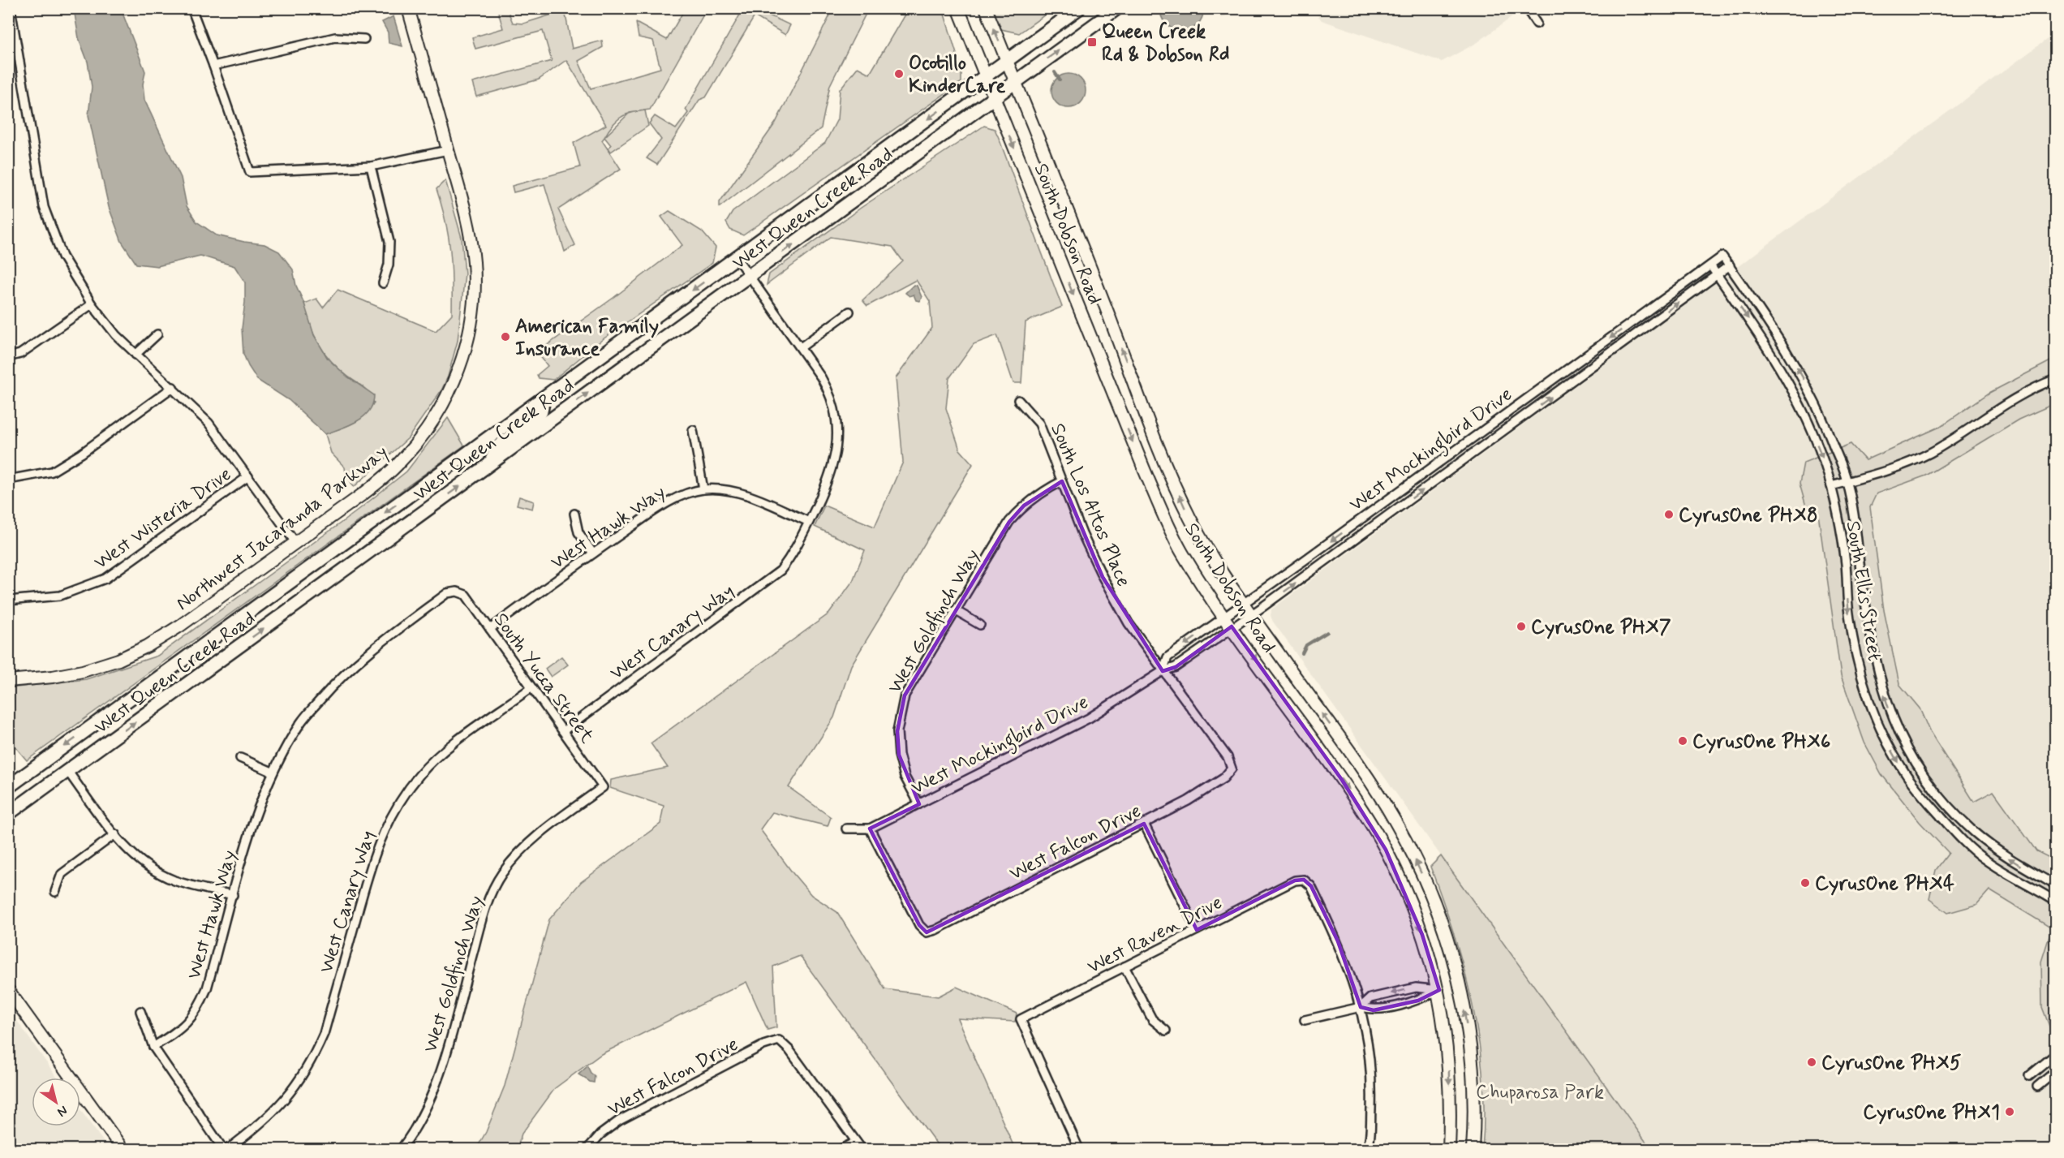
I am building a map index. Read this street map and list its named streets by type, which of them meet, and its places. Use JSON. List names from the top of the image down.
{
  "streets": {
    "main road": ["West Queen Creek Road", "South Dobson Road", "Northwest Jacaranda Parkway"],
    "street": [
      "West Mockingbird Drive",
      "South Los Altos Place",
      "West Wisteria Drive",
      "West Hawk Way",
      "South Ellis Street",
      "West Goldfinch Way",
      "West Canary Way",
      "South Yucca Street",
      "West Falcon Drive",
      "West Raven Drive"
    ]
  },
  "crossings": [
    ["West Queen Creek Road", "South Dobson Road"],
    ["West Queen Creek Road", "West Canary Way"],
    ["South Dobson Road", "West Mockingbird Drive"],
    ["West Mockingbird Drive", "South Los Altos Place"],
    ["West Mockingbird Drive", "South Ellis Street"],
    ["West Mockingbird Drive", "West Goldfinch Way"],
    ["West Mockingbird Drive", "West Falcon Drive"],
    ["South Los Altos Place", "West Goldfinch Way"],
    ["South Los Altos Place", "West Falcon Drive"],
    ["West Hawk Way", "West Canary Way"],
    ["West Hawk Way", "South Yucca Street"],
    ["West Goldfinch Way", "South Yucca Street"],
    ["West Canary Way", "South Yucca Street"]
  ],
  "parks": ["Chuparosa Park"],
  "places": {
    "transit": ["Queen Creek Rd & Dobson Rd"],
    "other": [
      "Ocotillo KinderCare",
      "American Family Insurance",
      "CyrusOne PHX8",
      "CyrusOne PHX7",
      "CyrusOne PHX6",
      "CyrusOne PHX4",
      "CyrusOne PHX5",
      "CyrusOne PHX1"
    ]
  },
  "north": "bottom right"
}
